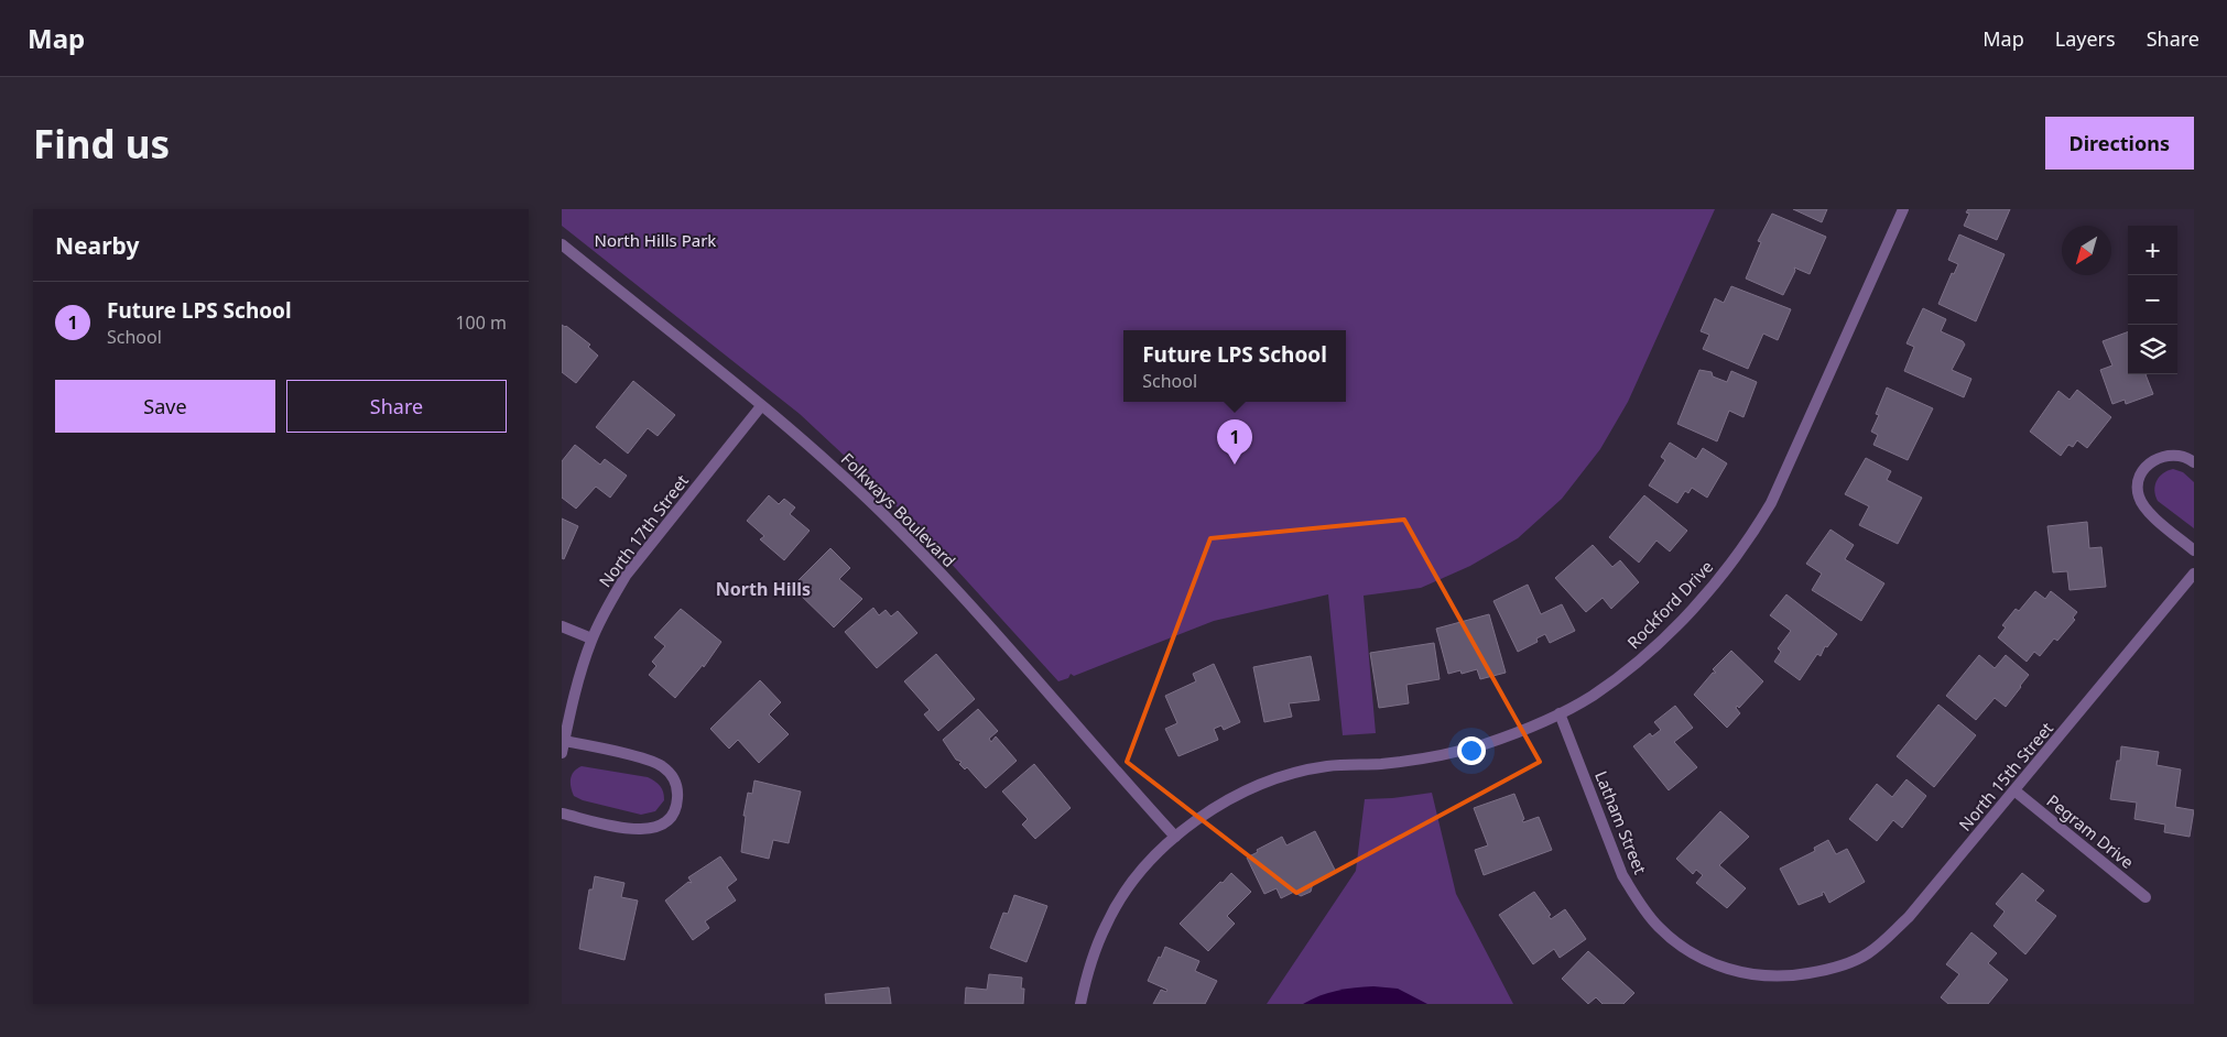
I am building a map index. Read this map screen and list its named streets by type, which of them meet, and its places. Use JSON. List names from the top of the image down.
{
  "streets": {
    "street": [
      "Folkways Boulevard",
      "North 17th Street",
      "Rockford Drive",
      "North 15th Street",
      "Latham Street",
      "Pegram Drive"
    ]
  },
  "crossings": [
    ["Folkways Boulevard", "North 17th Street"],
    ["Folkways Boulevard", "Rockford Drive"],
    ["Rockford Drive", "Latham Street"],
    ["North 15th Street", "Latham Street"],
    ["North 15th Street", "Pegram Drive"]
  ],
  "districts": ["North Hills"],
  "parks": ["North Hills Park"],
  "north": "bottom left",
  "page": {
    "header": "Map",
    "nav": ["Map", "Layers", "Share"],
    "buttons": [
      "Directions",
      ["Save", "Share"]
    ],
    "title": "Find us",
    "heading": "Nearby",
    "map_buttons": ["+", "−"],
    "list": [
      {
        "mark": "1",
        "name": "Future LPS School",
        "note": "School",
        "value": "100 m"
      }
    ],
    "popup": ["Future LPS School", "School"],
    "pins": "1"
  }
}
